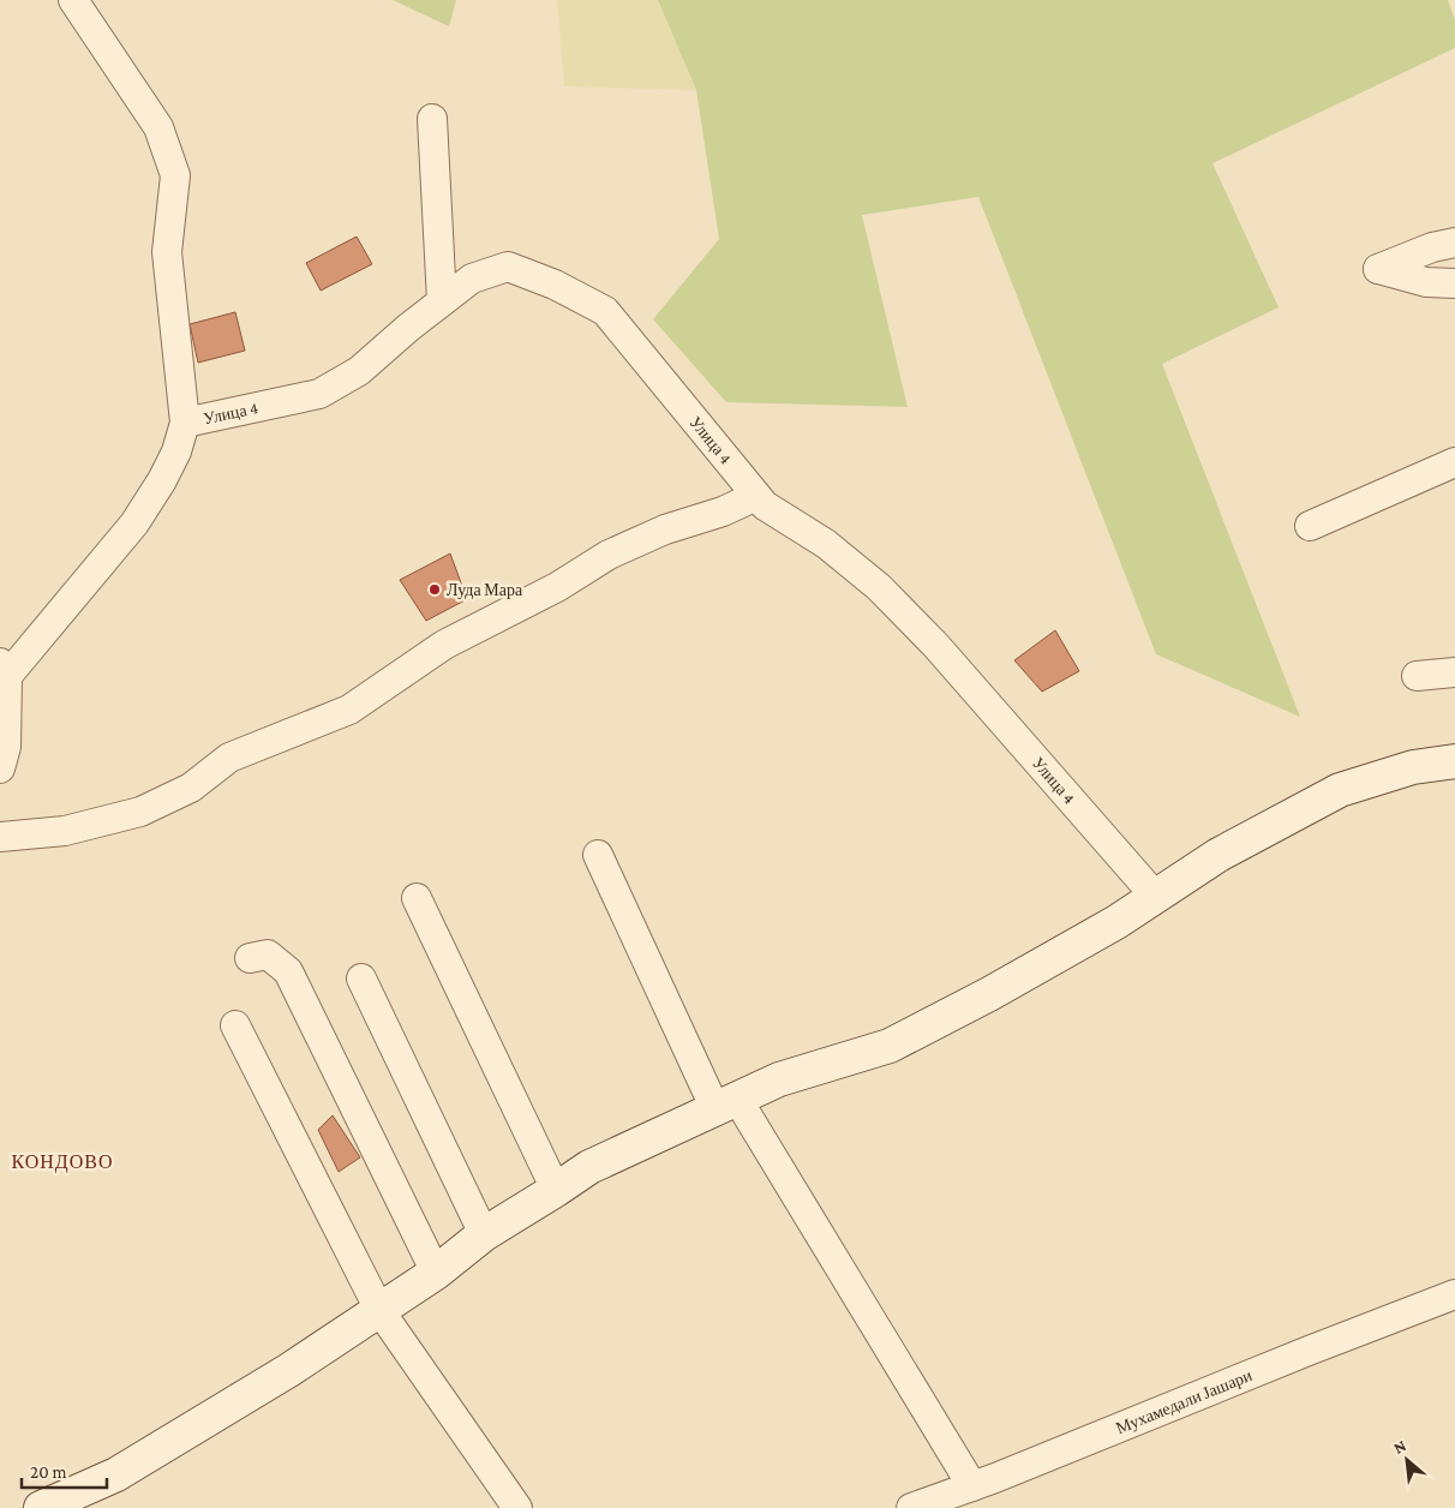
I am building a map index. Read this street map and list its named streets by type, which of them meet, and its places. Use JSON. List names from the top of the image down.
{
  "streets": {
    "street": ["Улица 4", "Мухамедали Јашари"]
  },
  "districts": ["КОНДОВО"],
  "places": ["Луда Мара"],
  "scale_bar": "20 m",
  "north": "top left"
}
